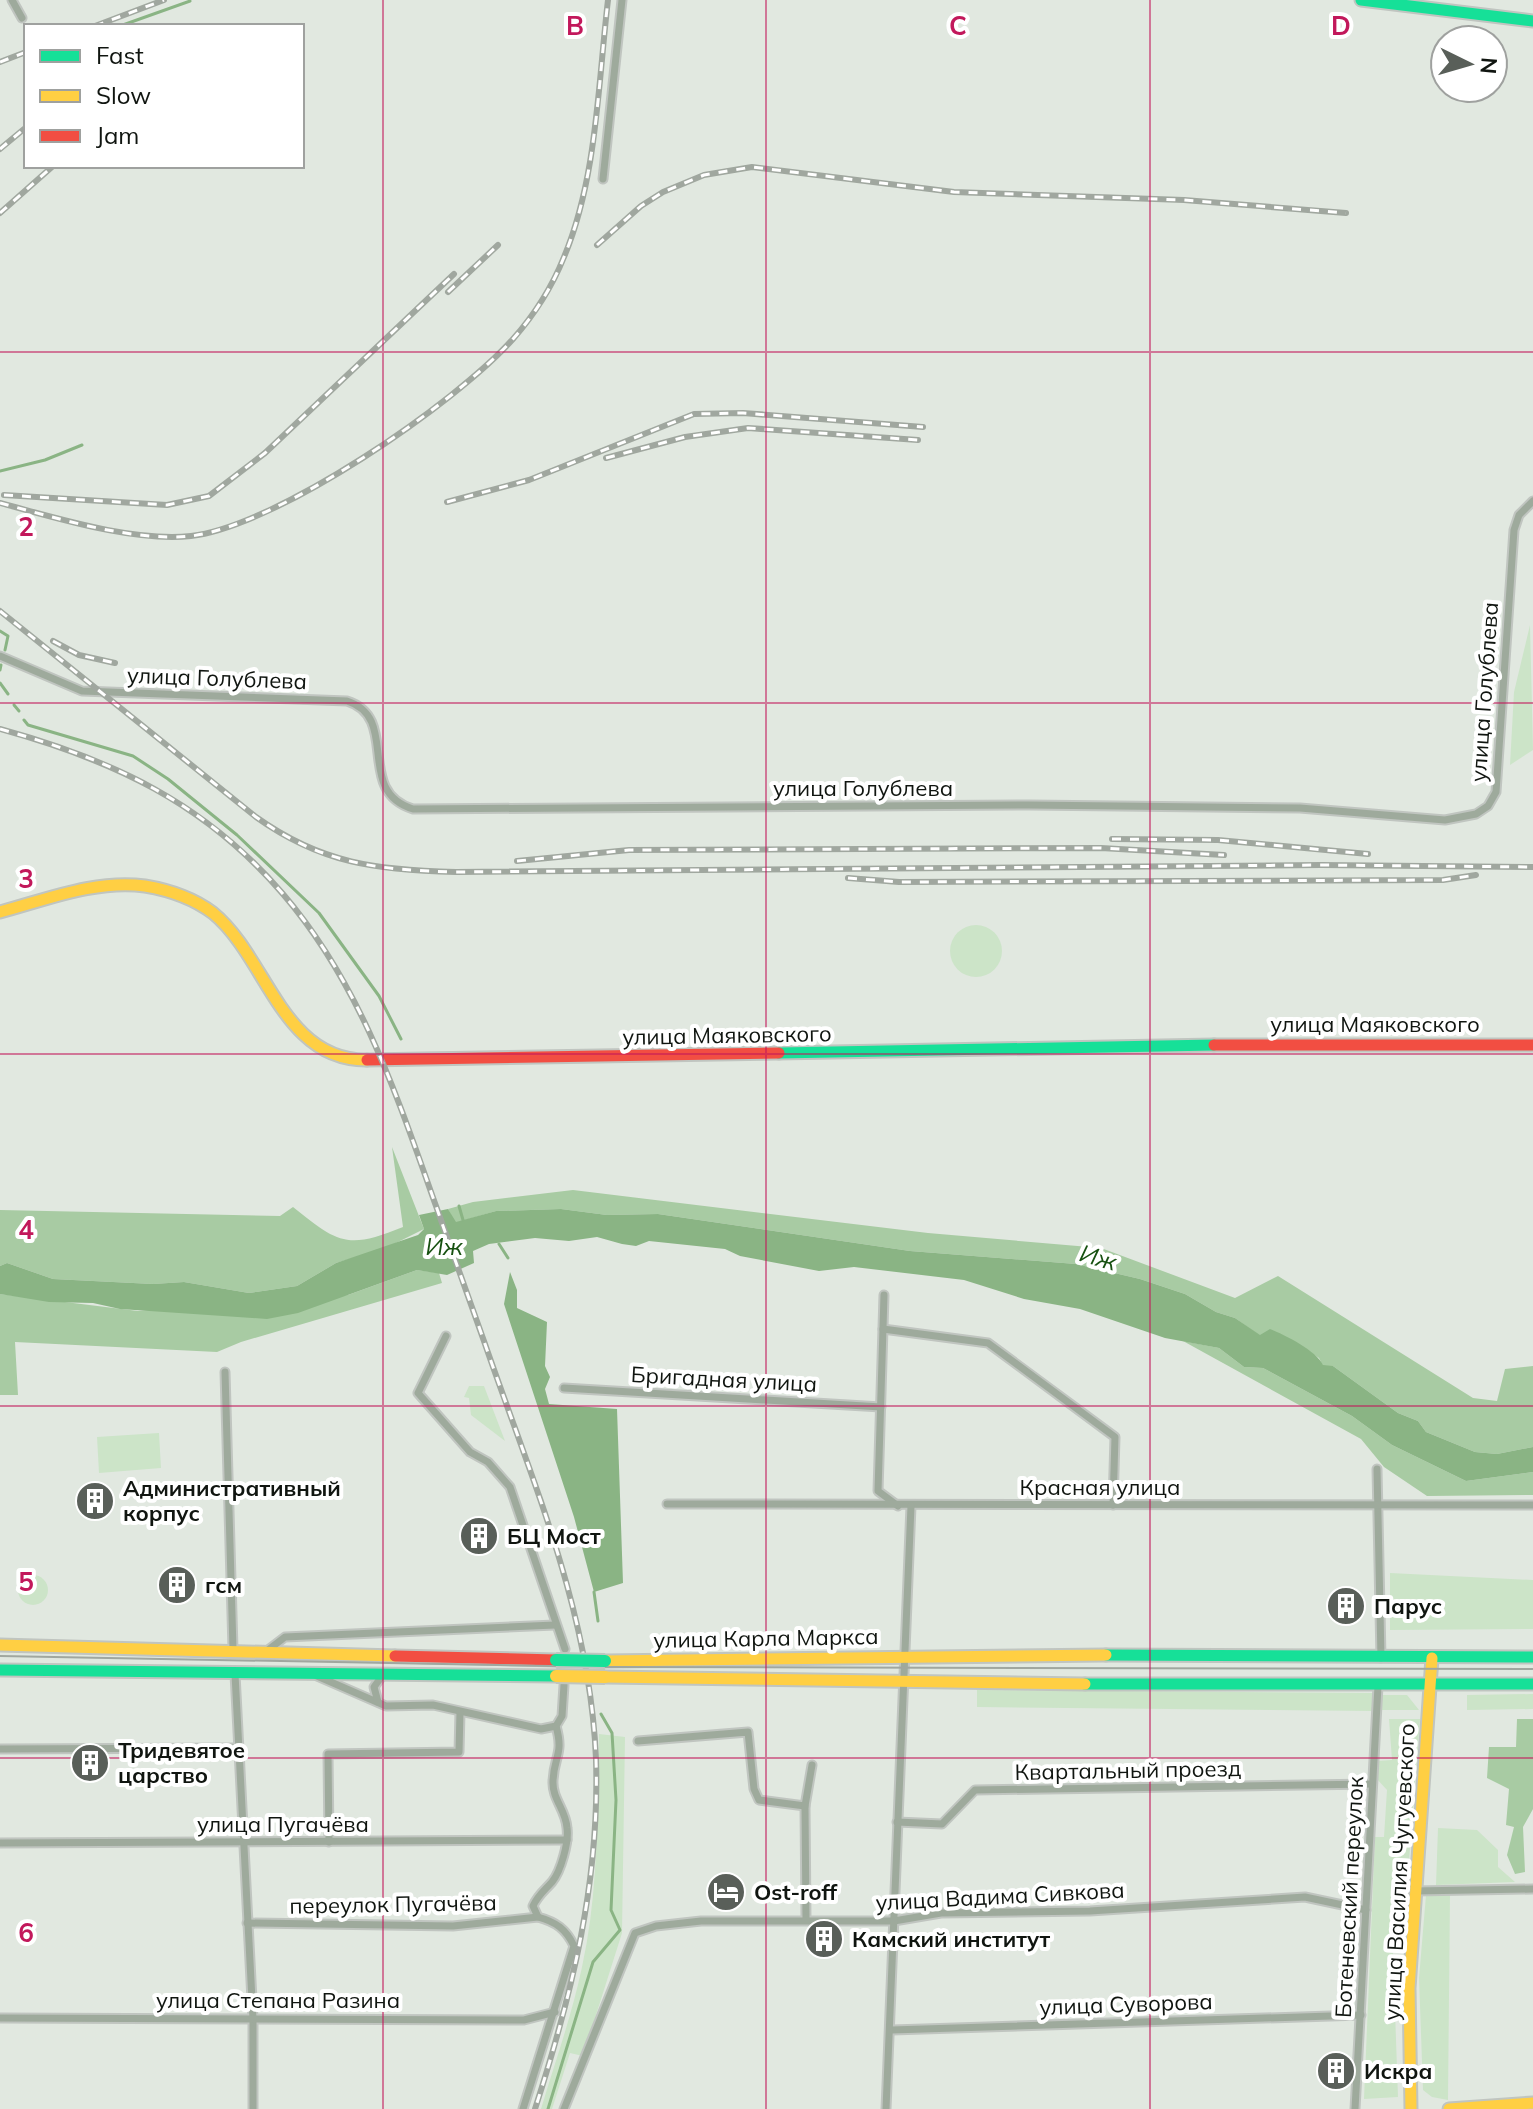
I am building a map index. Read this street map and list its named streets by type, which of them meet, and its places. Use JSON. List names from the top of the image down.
{
  "streets": {
    "main road": ["улица Маяковского", "улица Карла Маркса", "улица Василия Чугуевского"],
    "street": [
      "улица Голублева",
      "Бригадная улица",
      "Красная улица",
      "Квартальный проезд",
      "улица Пугачёва",
      "улица Вадима Сивкова",
      "Ботеневский переулок",
      "переулок Пугачёва",
      "улица Степана Разина",
      "улица Суворова"
    ]
  },
  "crossings": [
    ["улица Карла Маркса", "улица Василия Чугуевского"],
    ["улица Карла Маркса", "Ботеневский переулок"],
    ["Квартальный проезд", "Ботеневский переулок"],
    ["улица Вадима Сивкова", "Ботеневский переулок"],
    ["Ботеневский переулок", "улица Суворова"]
  ],
  "water": ["Иж"],
  "places": {
    "building": [
      "Административный корпус",
      "БЦ Мост",
      "гсм",
      "Парус",
      "Тридевятое царство",
      "Камский институт",
      "Искра"
    ],
    "hotel": ["Ost-roff"]
  },
  "legend": ["Fast", "Slow", "Jam"],
  "north": "right",
  "grid": {
    "columns": ["B", "C", "D"],
    "rows": [
      "2",
      "3",
      "4",
      "5",
      "6"
    ]
  }
}
